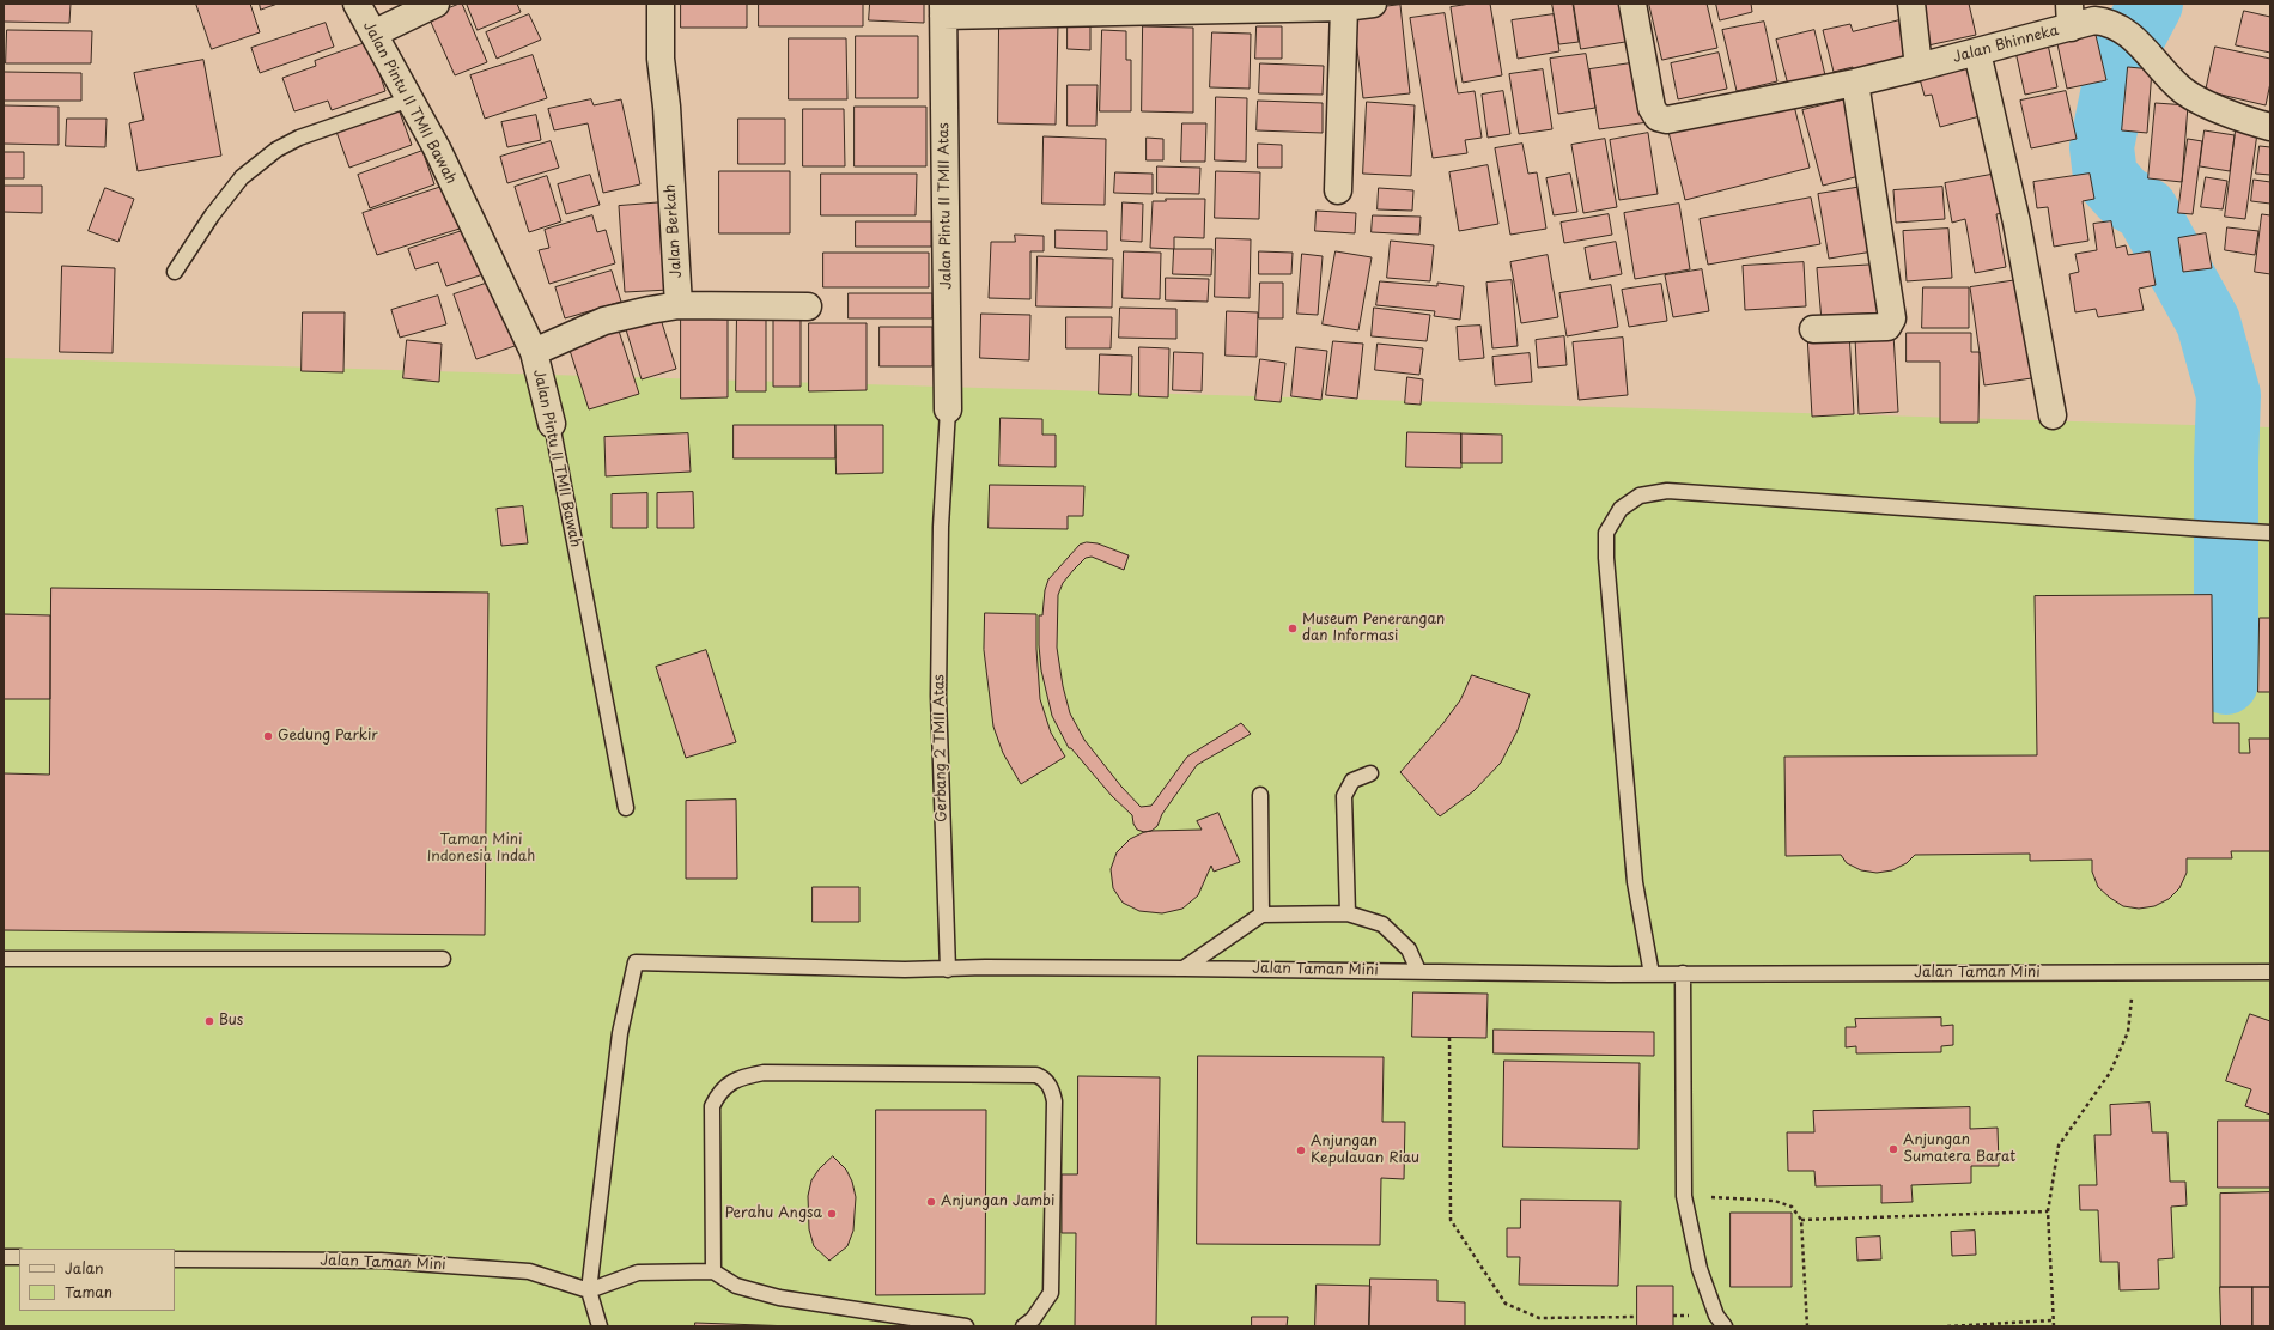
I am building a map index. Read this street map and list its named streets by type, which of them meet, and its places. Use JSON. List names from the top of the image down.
{
  "streets": {
    "street": [
      "Jalan Bhinneka",
      "Jalan Pintu II TMII Bawah",
      "Jalan Pintu II TMII Atas",
      "Jalan Berkah"
    ],
    "lane": ["Gerbang 2 TMII Atas", "Jalan Taman Mini"]
  },
  "crossings": [
    ["Jalan Pintu II TMII Atas", "Gerbang 2 TMII Atas"],
    ["Gerbang 2 TMII Atas", "Jalan Taman Mini"]
  ],
  "parks": ["Taman Mini Indonesia Indah"],
  "places": [
    "Museum Penerangan dan Informasi",
    "Gedung Parkir",
    "Bus",
    "Anjungan Sumatera Barat",
    "Anjungan Kepulauan Riau",
    "Anjungan Jambi",
    "Perahu Angsa"
  ],
  "legend": ["Jalan", "Taman"]
}
